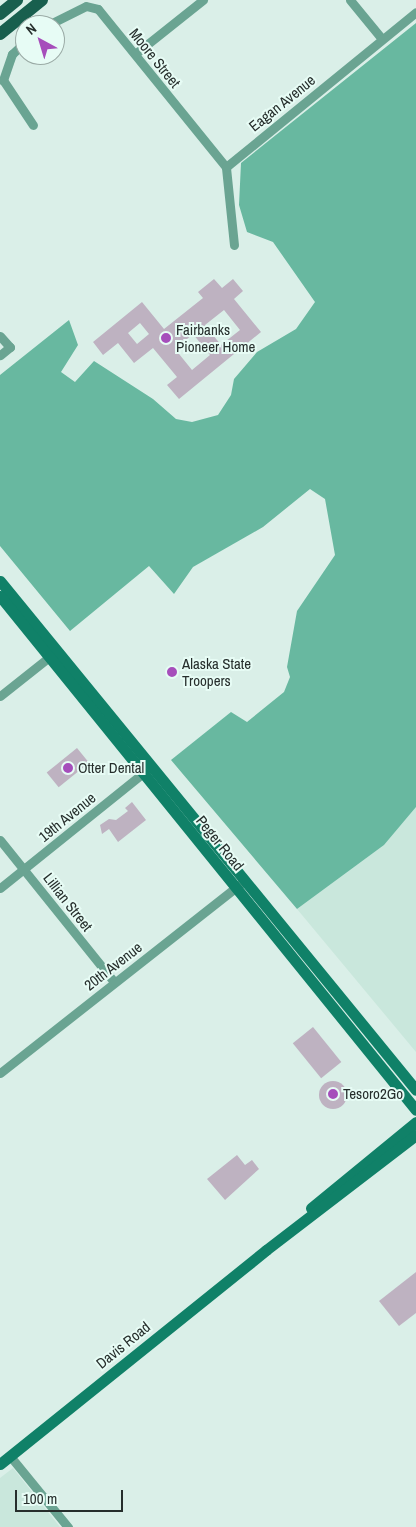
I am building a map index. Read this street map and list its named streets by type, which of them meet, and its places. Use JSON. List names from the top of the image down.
{
  "streets": {
    "main road": ["Peger Road", "Davis Road"],
    "street": [
      "Moore Street",
      "Eagan Avenue",
      "19th Avenue",
      "Lillian Street",
      "20th Avenue"
    ]
  },
  "crossings": [
    ["Moore Street", "Eagan Avenue"],
    ["19th Avenue", "Peger Road"],
    ["19th Avenue", "Lillian Street"],
    ["Peger Road", "20th Avenue"],
    ["Lillian Street", "20th Avenue"]
  ],
  "places": [
    "Fairbanks Pioneer Home",
    "Alaska State Troopers",
    "Otter Dental",
    "Tesoro2Go"
  ],
  "scale_bar": "100 m",
  "north": "top left"
}
